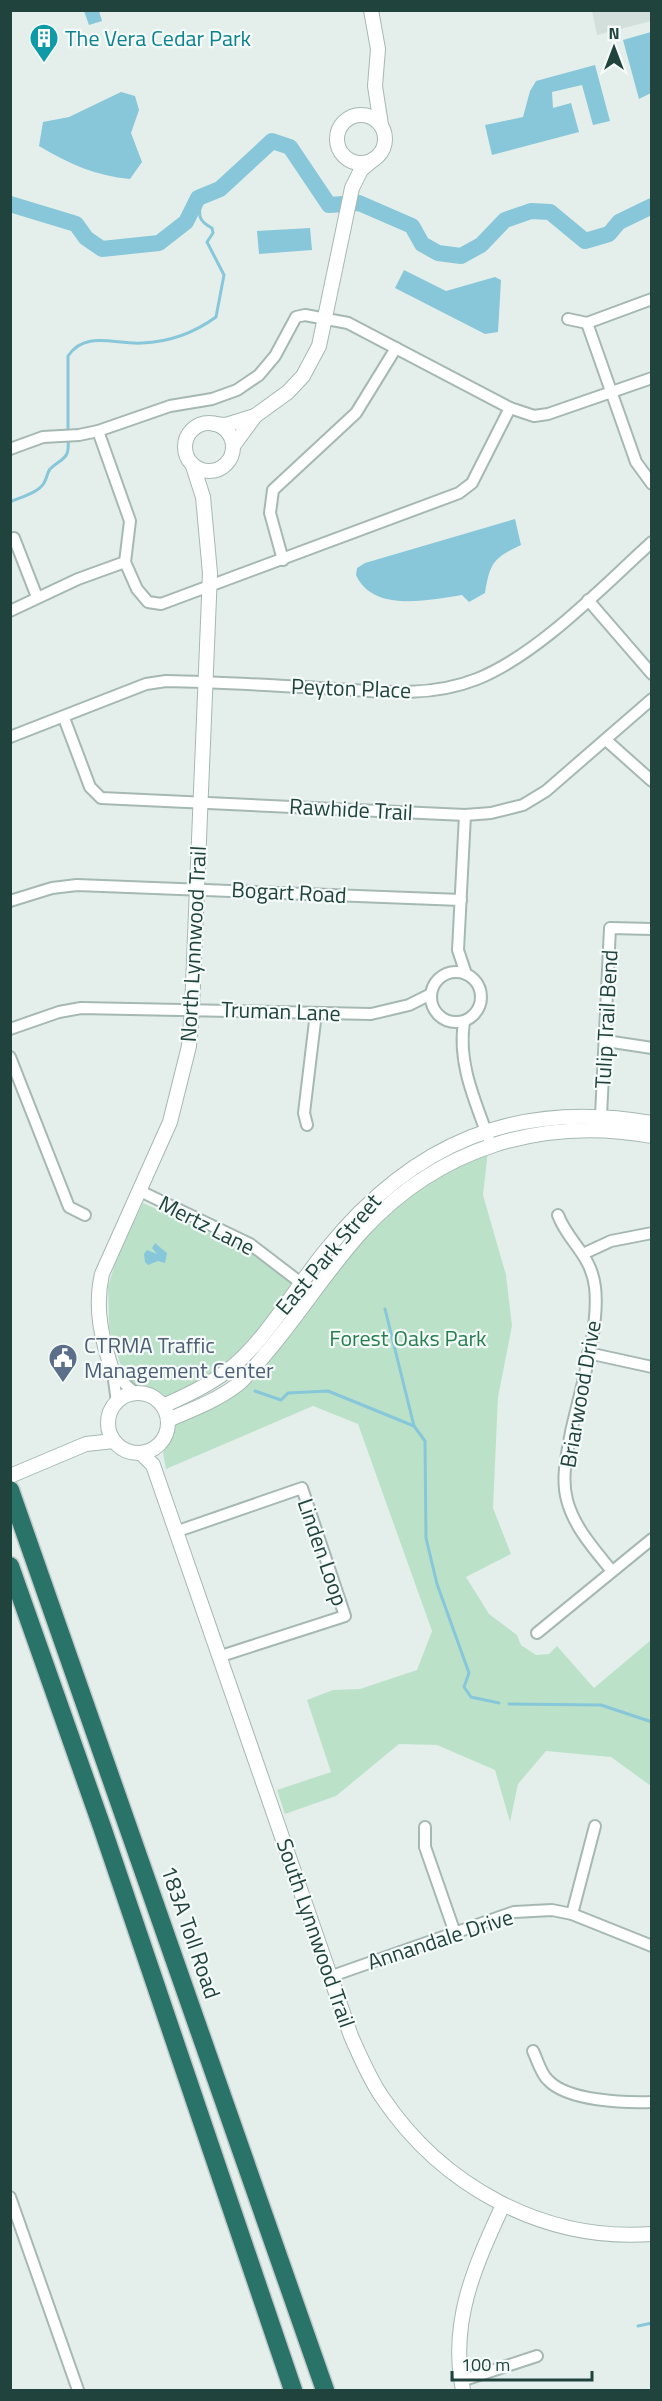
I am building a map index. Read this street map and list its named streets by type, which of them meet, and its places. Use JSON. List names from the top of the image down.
{
  "streets": {
    "highway": ["183A Toll Road"],
    "street": [
      "Peyton Place",
      "Rawhide Trail",
      "Bogart Road",
      "North Lynnwood Trail",
      "Truman Lane",
      "Tulip Trail Bend",
      "Mertz Lane",
      "East Park Street",
      "Briarwood Drive",
      "Linden Loop",
      "South Lynnwood Trail",
      "Annandale Drive"
    ]
  },
  "crossings": [
    ["Peyton Place", "Rawhide Trail"],
    ["Peyton Place", "North Lynnwood Trail"],
    ["Rawhide Trail", "North Lynnwood Trail"],
    ["Bogart Road", "North Lynnwood Trail"],
    ["North Lynnwood Trail", "Truman Lane"],
    ["North Lynnwood Trail", "Mertz Lane"],
    ["North Lynnwood Trail", "East Park Street"],
    ["North Lynnwood Trail", "South Lynnwood Trail"],
    ["Tulip Trail Bend", "East Park Street"],
    ["Mertz Lane", "East Park Street"],
    ["East Park Street", "South Lynnwood Trail"],
    ["Linden Loop", "South Lynnwood Trail"],
    ["South Lynnwood Trail", "Annandale Drive"]
  ],
  "parks": ["Forest Oaks Park"],
  "places": {
    "building": ["The Vera Cedar Park"],
    "public building": ["CTRMA Traffic Management Center"]
  },
  "scale_bar": "100 m",
  "north": "top"
}
